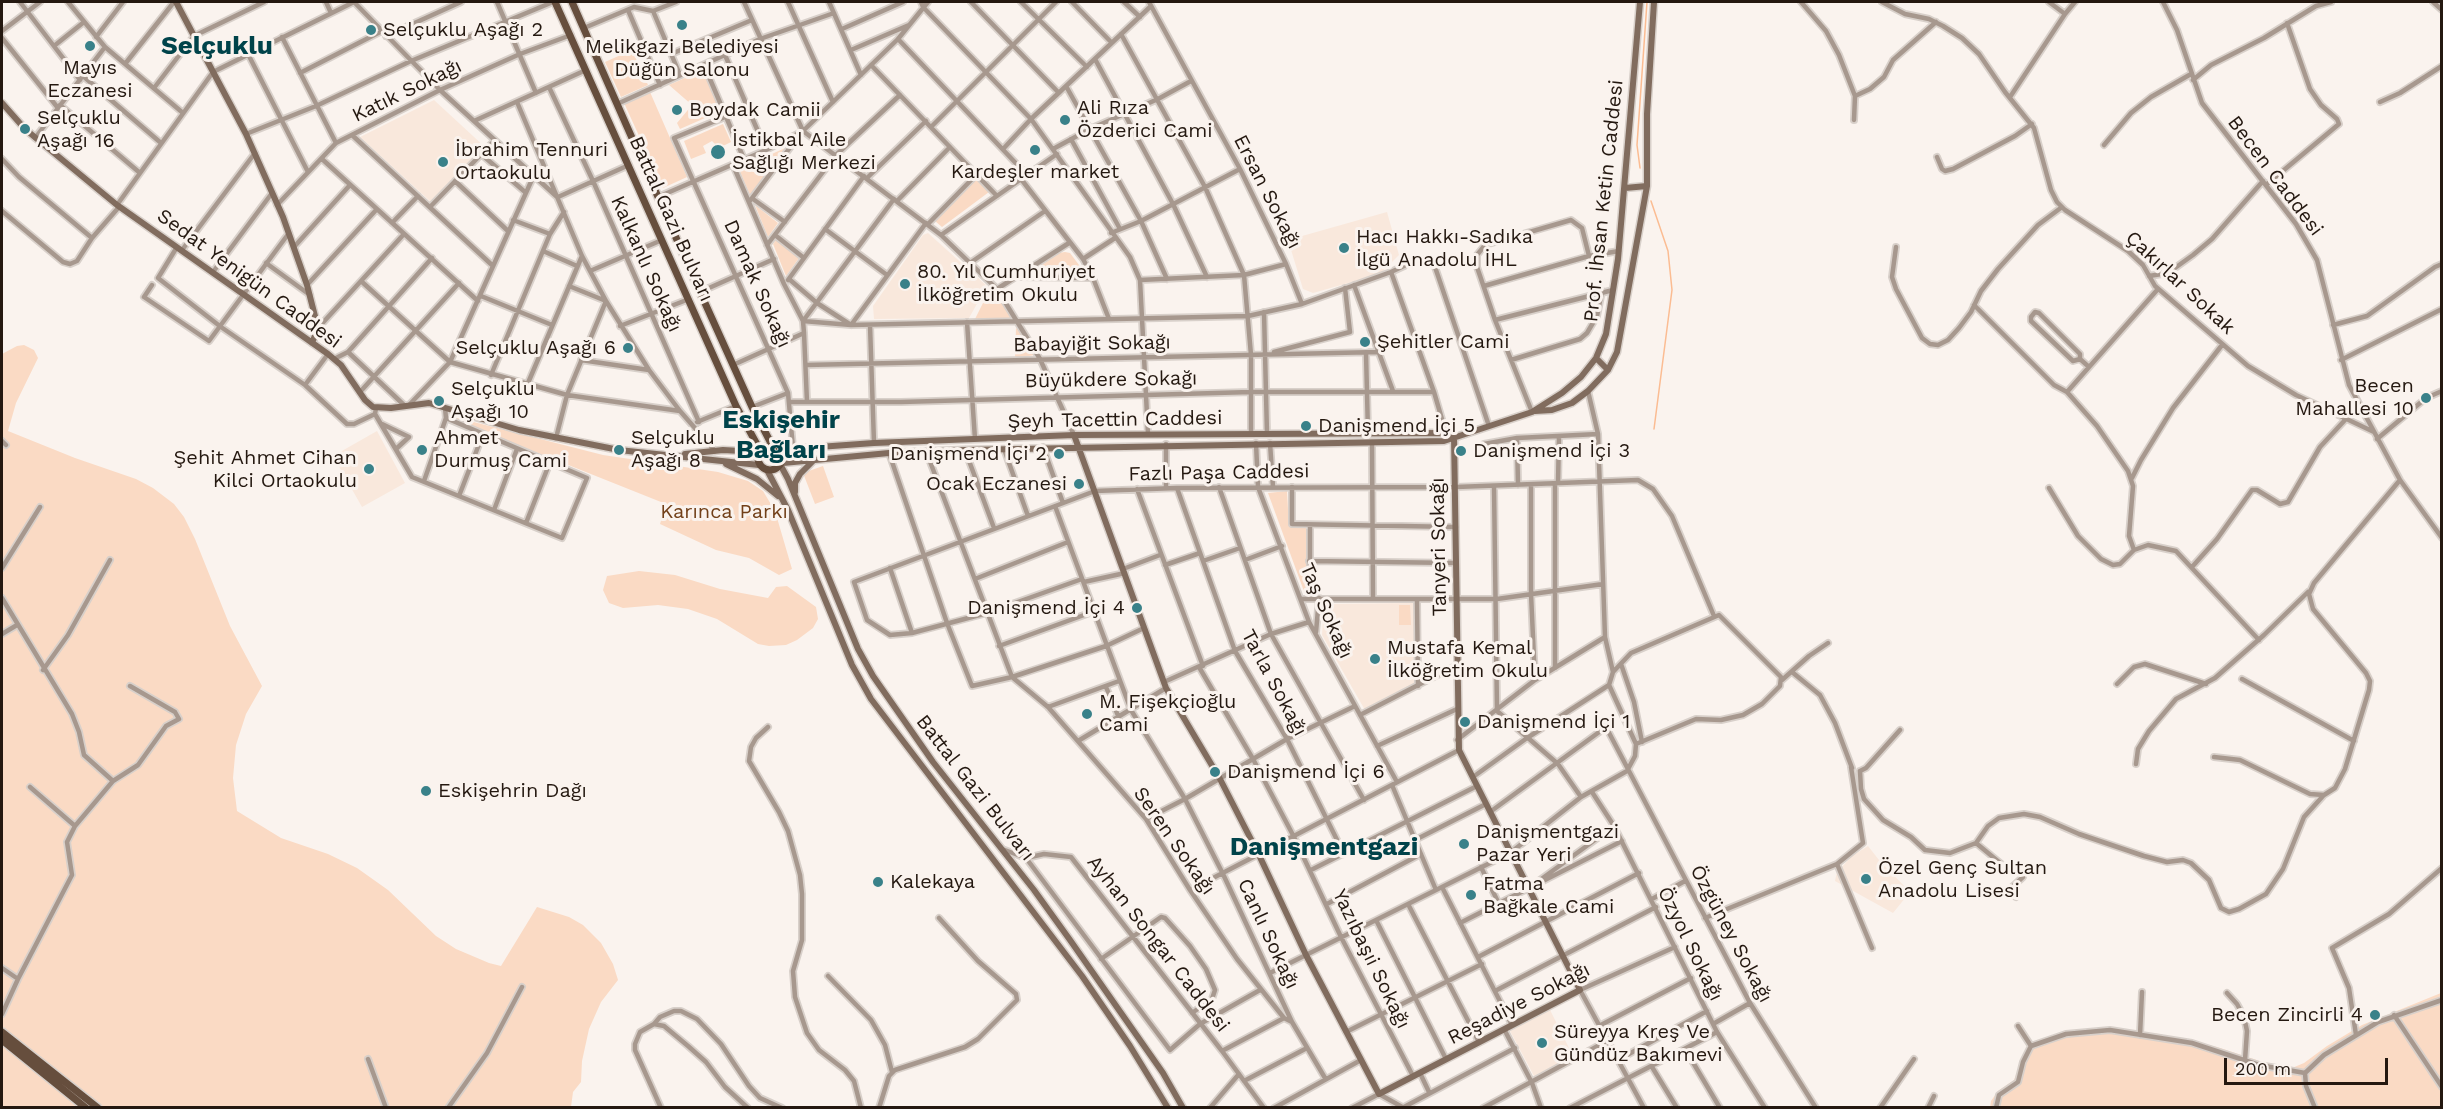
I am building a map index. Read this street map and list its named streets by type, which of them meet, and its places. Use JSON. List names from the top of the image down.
{
  "streets": {
    "main road": ["Battal Gazi Bulvarı"],
    "street": [
      "Katık Sokağı",
      "Becen Caddesi",
      "Ersan Sokağı",
      "Prof. İhsan Ketin Caddesi",
      "Kalkanlı Sokağı",
      "Sedat Yenigün Caddesi",
      "Çakırlar Sokak",
      "Damak Sokağı",
      "Babayiğit Sokağı",
      "Büyükdere Sokağı",
      "Şeyh Tacettin Caddesi",
      "Fazlı Paşa Caddesi",
      "Tanyeri Sokağı",
      "Taş Sokağı",
      "Tarla Sokağı",
      "Seren Sokağı",
      "Canlı Sokağı",
      "Özgüney Sokağı",
      "Ayhan Songar Caddesi",
      "Özyol Sokağı",
      "Yazıbaşıi Sokağı",
      "Reşadiye Sokağı"
    ]
  },
  "crossings": [
    ["Katık Sokağı", "Battal Gazi Bulvarı"],
    ["Becen Caddesi", "Çakırlar Sokak"],
    ["Prof. İhsan Ketin Caddesi", "Şeyh Tacettin Caddesi"],
    ["Battal Gazi Bulvarı", "Şeyh Tacettin Caddesi"],
    ["Battal Gazi Bulvarı", "Ayhan Songar Caddesi"],
    ["Damak Sokağı", "Büyükdere Sokağı"],
    ["Damak Sokağı", "Şeyh Tacettin Caddesi"],
    ["Şeyh Tacettin Caddesi", "Tanyeri Sokağı"],
    ["Şeyh Tacettin Caddesi", "Taş Sokağı"],
    ["Şeyh Tacettin Caddesi", "Seren Sokağı"],
    ["Fazlı Paşa Caddesi", "Tanyeri Sokağı"],
    ["Fazlı Paşa Caddesi", "Taş Sokağı"],
    ["Fazlı Paşa Caddesi", "Tarla Sokağı"],
    ["Fazlı Paşa Caddesi", "Seren Sokağı"],
    ["Fazlı Paşa Caddesi", "Canlı Sokağı"],
    ["Fazlı Paşa Caddesi", "Yazıbaşıi Sokağı"],
    ["Tanyeri Sokağı", "Reşadiye Sokağı"],
    ["Seren Sokağı", "Canlı Sokağı"],
    ["Özyol Sokağı", "Reşadiye Sokağı"],
    ["Yazıbaşıi Sokağı", "Reşadiye Sokağı"]
  ],
  "districts": ["Selçuklu", "Eskişehir Bağları", "Danişmentgazi"],
  "parks": ["Karınca Parkı"],
  "places": [
    "Melikgazi Belediyesi Düğün Salonu",
    "Selçuklu Aşağı 2",
    "Mayıs Eczanesi",
    "Boydak Camii",
    "Ali Rıza Özderici Cami",
    "Selçuklu Aşağı 16",
    "Kardeşler market",
    "İstikbal Aile Sağlığı Merkezi",
    "İbrahim Tennuri Ortaokulu",
    "Hacı Hakkı-Sadıka İlgü Anadolu İHL",
    "80. Yıl Cumhuriyet İlköğretim Okulu",
    "Şehitler Cami",
    "Selçuklu Aşağı 6",
    "Becen Mahallesi 10",
    "Selçuklu Aşağı 10",
    "Danişmend İçi 5",
    "Ahmet Durmuş Cami",
    "Selçuklu Aşağı 8",
    "Danişmend İçi 3",
    "Danişmend İçi 2",
    "Şehit Ahmet Cihan Kilci Ortaokulu",
    "Ocak Eczanesi",
    "Danişmend İçi 4",
    "Mustafa Kemal İlköğretim Okulu",
    "M. Fişekçioğlu Cami",
    "Danişmend İçi 1",
    "Danişmend İçi 6",
    "Eskişehrin Dağı",
    "Danişmentgazi Pazar Yeri",
    "Özel Genç Sultan Anadolu Lisesi",
    "Kalekaya",
    "Fatma Bağkale Cami",
    "Becen Zincirli 4",
    "Süreyya Kreş Ve Gündüz Bakımevi"
  ],
  "scale_bar": "200 m"
}
